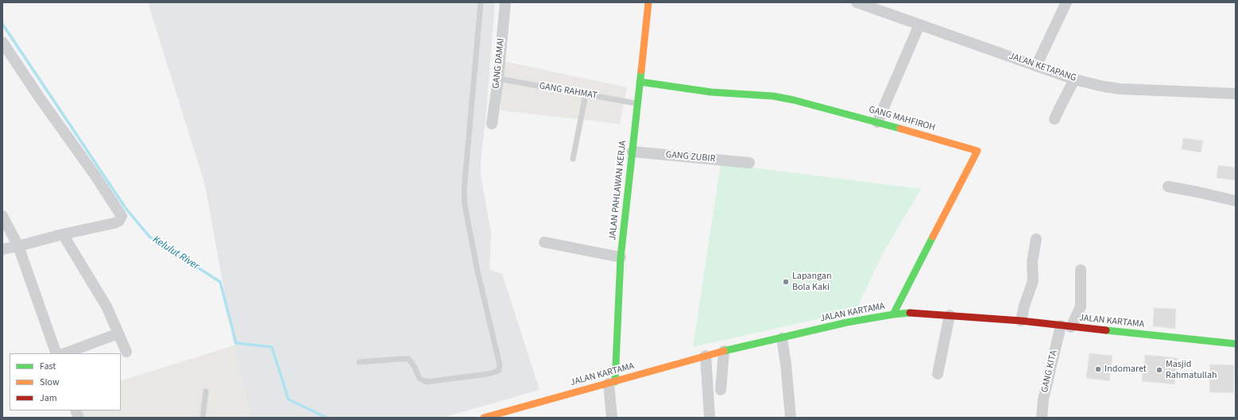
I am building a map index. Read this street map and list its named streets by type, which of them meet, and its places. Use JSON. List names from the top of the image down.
{
  "streets": {
    "street": [
      "GANG DAMAI",
      "JALAN KETAPANG",
      "GANG MAHFIROH",
      "GANG ZUBIR",
      "JALAN PAHLAWAN KERJA",
      "JALAN KARTAMA",
      "GANG KITA"
    ],
    "lane": ["GANG RAHMAT"]
  },
  "crossings": [
    ["GANG DAMAI", "GANG RAHMAT"],
    ["GANG RAHMAT", "JALAN PAHLAWAN KERJA"],
    ["GANG MAHFIROH", "JALAN PAHLAWAN KERJA"],
    ["GANG MAHFIROH", "JALAN KARTAMA"],
    ["GANG ZUBIR", "JALAN PAHLAWAN KERJA"],
    ["JALAN PAHLAWAN KERJA", "JALAN KARTAMA"],
    ["JALAN KARTAMA", "GANG KITA"]
  ],
  "water": ["Kelulut River"],
  "places": ["Lapangan Bola Kaki", "Indomaret", "Masjid Rahmatullah"],
  "legend": ["Fast", "Slow", "Jam"]
}
